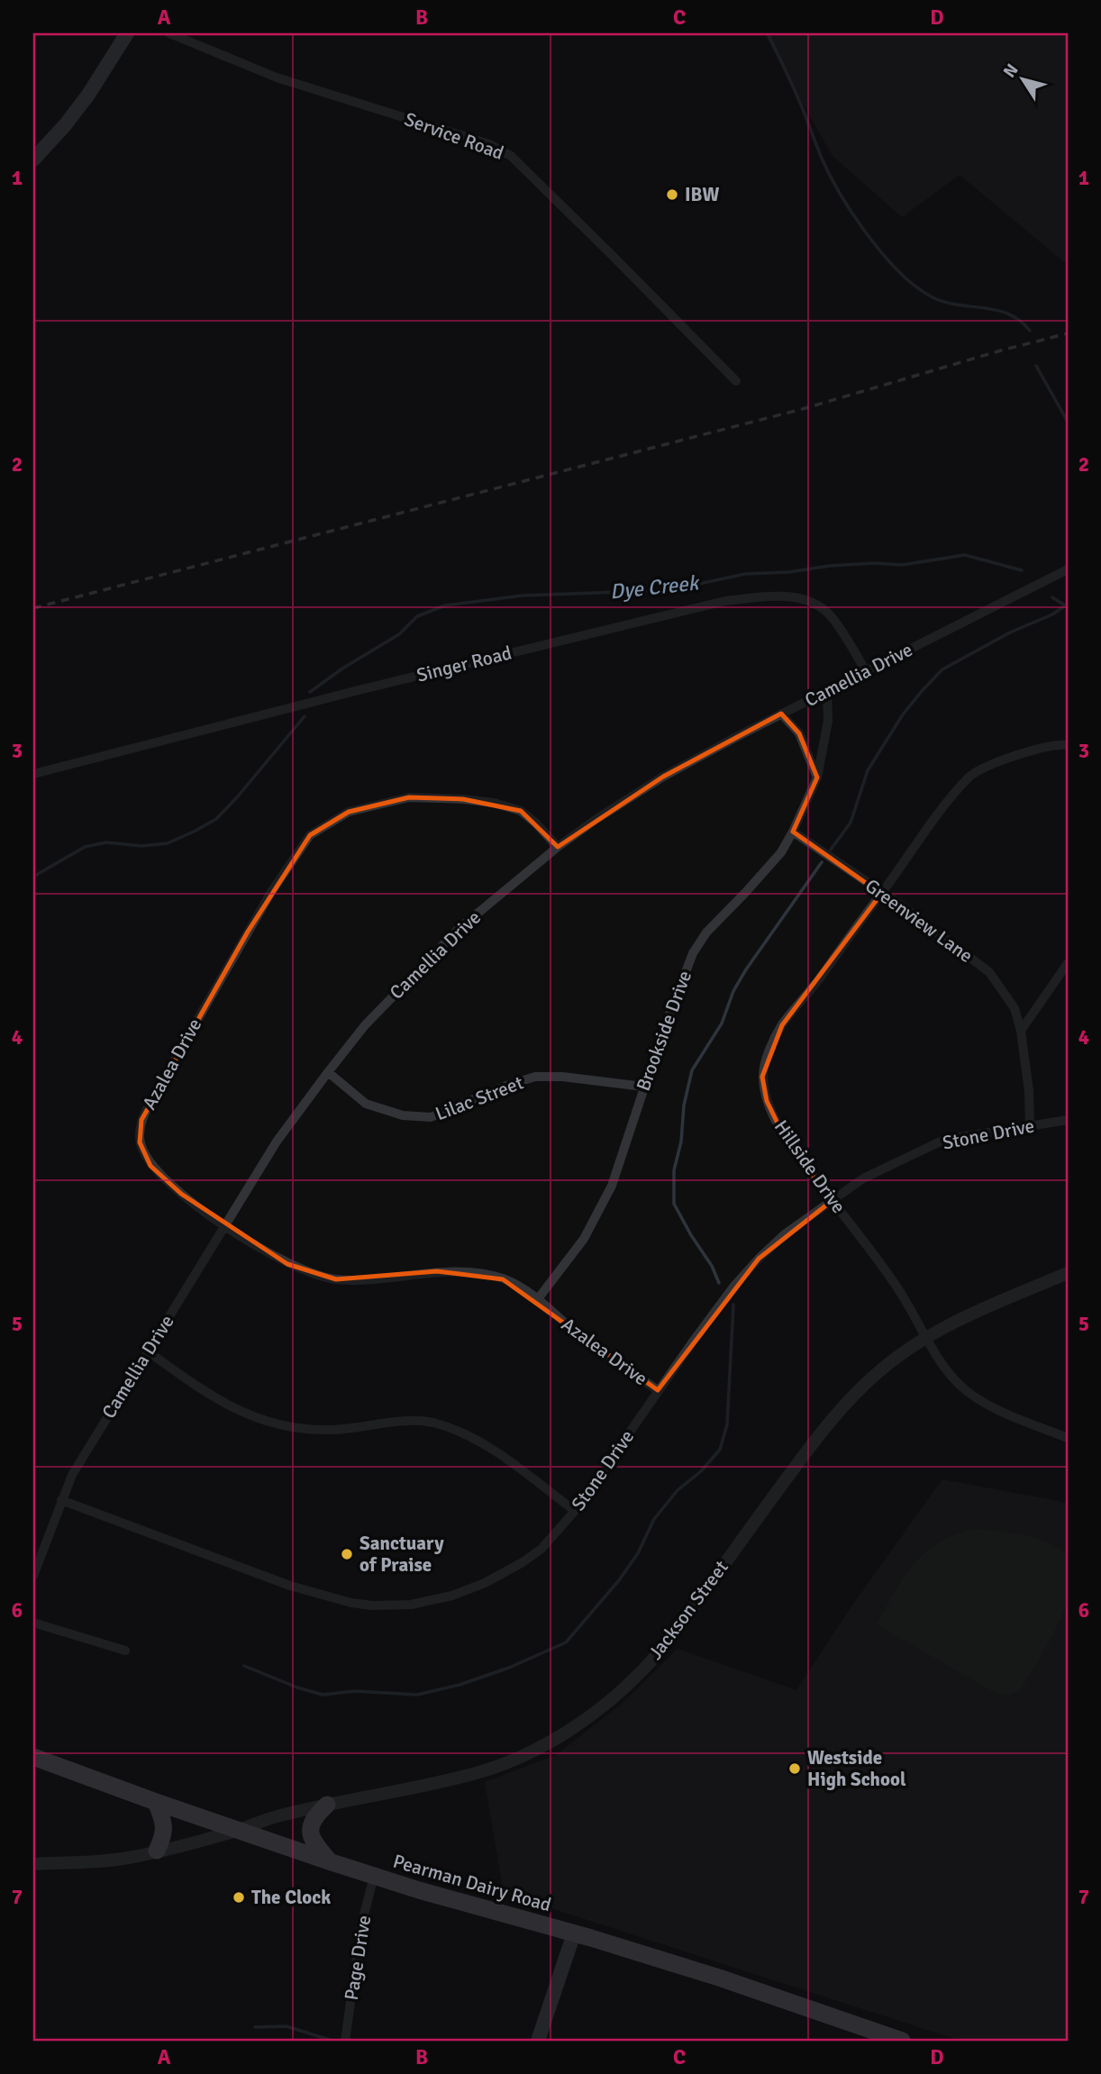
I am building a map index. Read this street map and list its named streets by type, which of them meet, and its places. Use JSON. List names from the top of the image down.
{
  "streets": {
    "highway": ["Pearman Dairy Road"],
    "street": [
      "Service Road",
      "Singer Road",
      "Camellia Drive",
      "Greenview Lane",
      "Brookside Drive",
      "Azalea Drive",
      "Lilac Street",
      "Stone Drive",
      "Hillside Drive",
      "Jackson Street",
      "Page Drive"
    ]
  },
  "crossings": [
    ["Singer Road", "Camellia Drive"],
    ["Camellia Drive", "Brookside Drive"],
    ["Camellia Drive", "Azalea Drive"],
    ["Camellia Drive", "Lilac Street"],
    ["Camellia Drive", "Stone Drive"],
    ["Greenview Lane", "Brookside Drive"],
    ["Greenview Lane", "Hillside Drive"],
    ["Brookside Drive", "Azalea Drive"],
    ["Brookside Drive", "Lilac Street"],
    ["Azalea Drive", "Stone Drive"],
    ["Stone Drive", "Hillside Drive"],
    ["Hillside Drive", "Jackson Street"],
    ["Jackson Street", "Pearman Dairy Road"],
    ["Pearman Dairy Road", "Page Drive"]
  ],
  "water": ["Dye Creek"],
  "places": [
    "IBW",
    "Sanctuary of Praise",
    "Westside High School",
    "The Clock"
  ],
  "north": "top left",
  "grid": {
    "columns": [
      "A",
      "B",
      "C",
      "D"
    ],
    "rows": [
      "1",
      "2",
      "3",
      "4",
      "5",
      "6",
      "7"
    ]
  }
}
